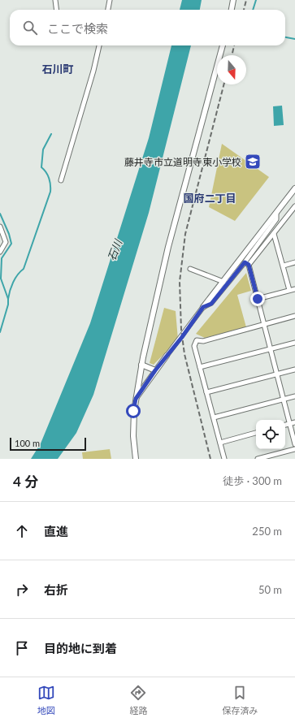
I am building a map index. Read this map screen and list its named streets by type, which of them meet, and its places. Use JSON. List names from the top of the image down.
{
  "districts": ["石川町", "国府二丁目"],
  "water": ["石川"],
  "places": {
    "school or university": ["藤井寺市立道明寺東小学校"]
  },
  "scale_bar": "100 m",
  "north": "bottom",
  "page": {
    "search": "ここで検索",
    "scale": "100 m",
    "heading": ["4 分", "徒歩 · 300 m"],
    "list": [
      ["直進", "250 m"],
      ["右折", "50 m"],
      "目的地に到着"
    ],
    "nav": ["地図", "経路", "保存済み"]
  }
}
